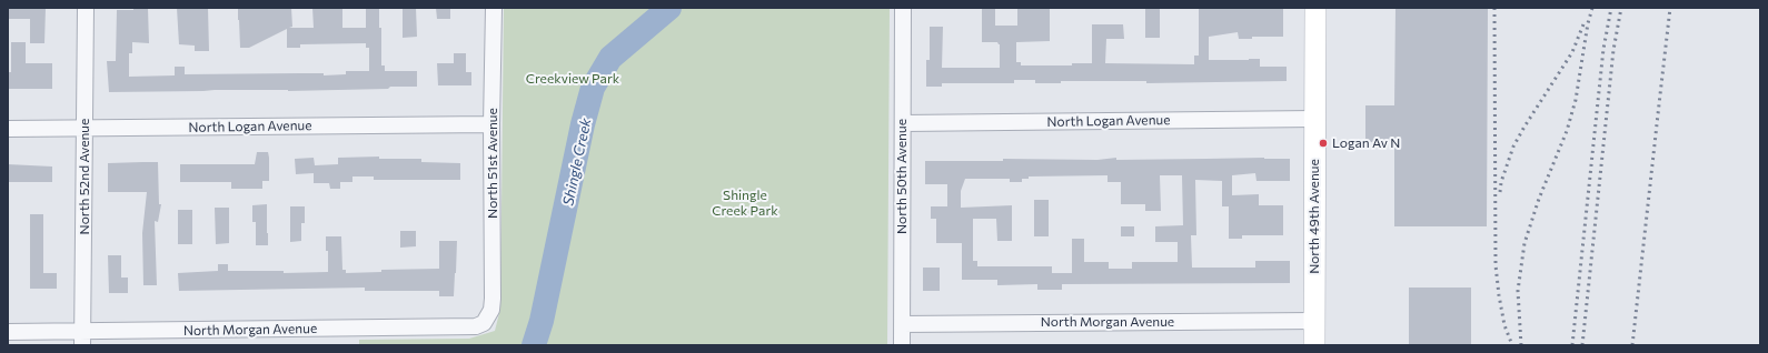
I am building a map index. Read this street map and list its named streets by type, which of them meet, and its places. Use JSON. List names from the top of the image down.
{
  "streets": {
    "street": [
      "North Logan Avenue",
      "North 51st Avenue",
      "North 52nd Avenue",
      "North 50th Avenue",
      "North 49th Avenue",
      "North Morgan Avenue"
    ]
  },
  "crossings": [
    ["North Logan Avenue", "North 51st Avenue"],
    ["North Logan Avenue", "North 52nd Avenue"],
    ["North Logan Avenue", "North 50th Avenue"],
    ["North Logan Avenue", "North 49th Avenue"],
    ["North 51st Avenue", "North Morgan Avenue"],
    ["North 52nd Avenue", "North Morgan Avenue"],
    ["North 50th Avenue", "North Morgan Avenue"],
    ["North 49th Avenue", "North Morgan Avenue"]
  ],
  "water": ["Shingle Creek"],
  "parks": ["Creekview Park", "Shingle Creek Park"],
  "places": ["Logan Av N"]
}
